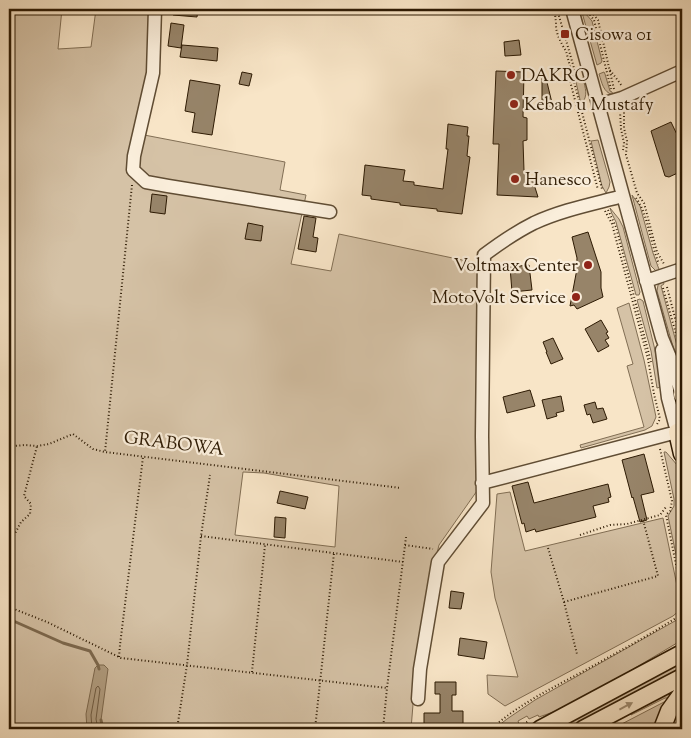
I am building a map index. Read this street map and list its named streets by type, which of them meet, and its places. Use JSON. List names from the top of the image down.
{
  "streets": {
    "path": ["GRABOWA"]
  },
  "places": {
    "transit": ["Cisowa 01"],
    "other": [
      "DAKRO",
      "Kebab u Mustafy",
      "Hanesco",
      "Voltmax Center",
      "MotoVolt Service"
    ]
  }
}
